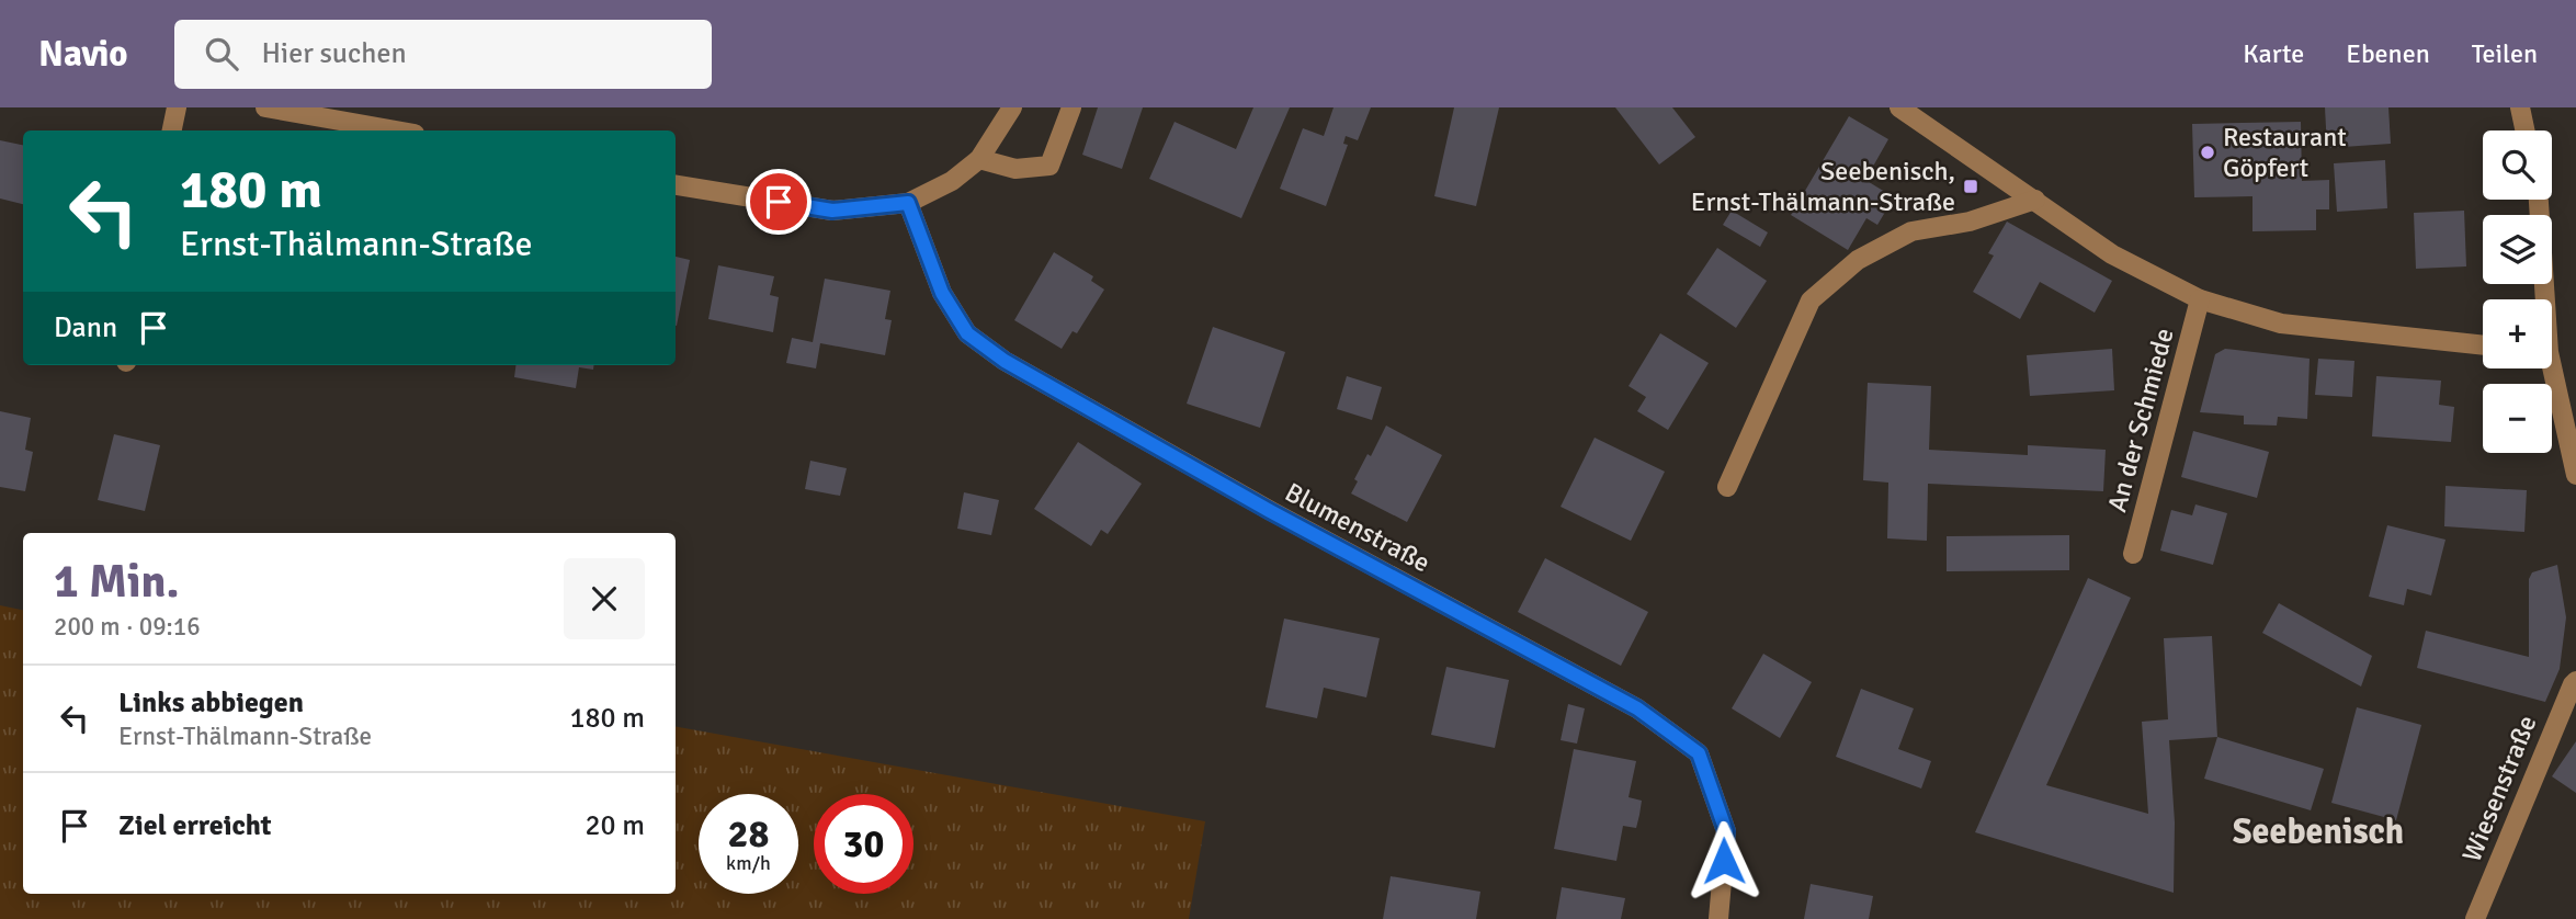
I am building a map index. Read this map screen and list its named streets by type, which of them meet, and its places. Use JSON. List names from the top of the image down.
{
  "streets": {
    "street": ["An der Schmiede", "Blumenstraße", "Wiesenstraße"]
  },
  "districts": ["Seebenisch"],
  "places": {
    "other": ["Restaurant Göpfert"],
    "transit": ["Seebenisch, Ernst-Thälmann-Straße"]
  },
  "page": {
    "header": "Navio",
    "search": "Hier suchen",
    "nav": ["Karte", "Ebenen", "Teilen"],
    "map_buttons": ["+", "−"],
    "turn": ["180 m", "Ernst-Thälmann-Straße"],
    "then": "Dann",
    "heading": ["1 Min.", "200 m · 09:16"],
    "list": [
      {
        "name": "Links abbiegen",
        "note": "Ernst-Thälmann-Straße",
        "value": "180 m"
      },
      {
        "name": "Ziel erreicht",
        "value": "20 m"
      }
    ],
    "speed": "28 km/h",
    "limit": "30"
  }
}
